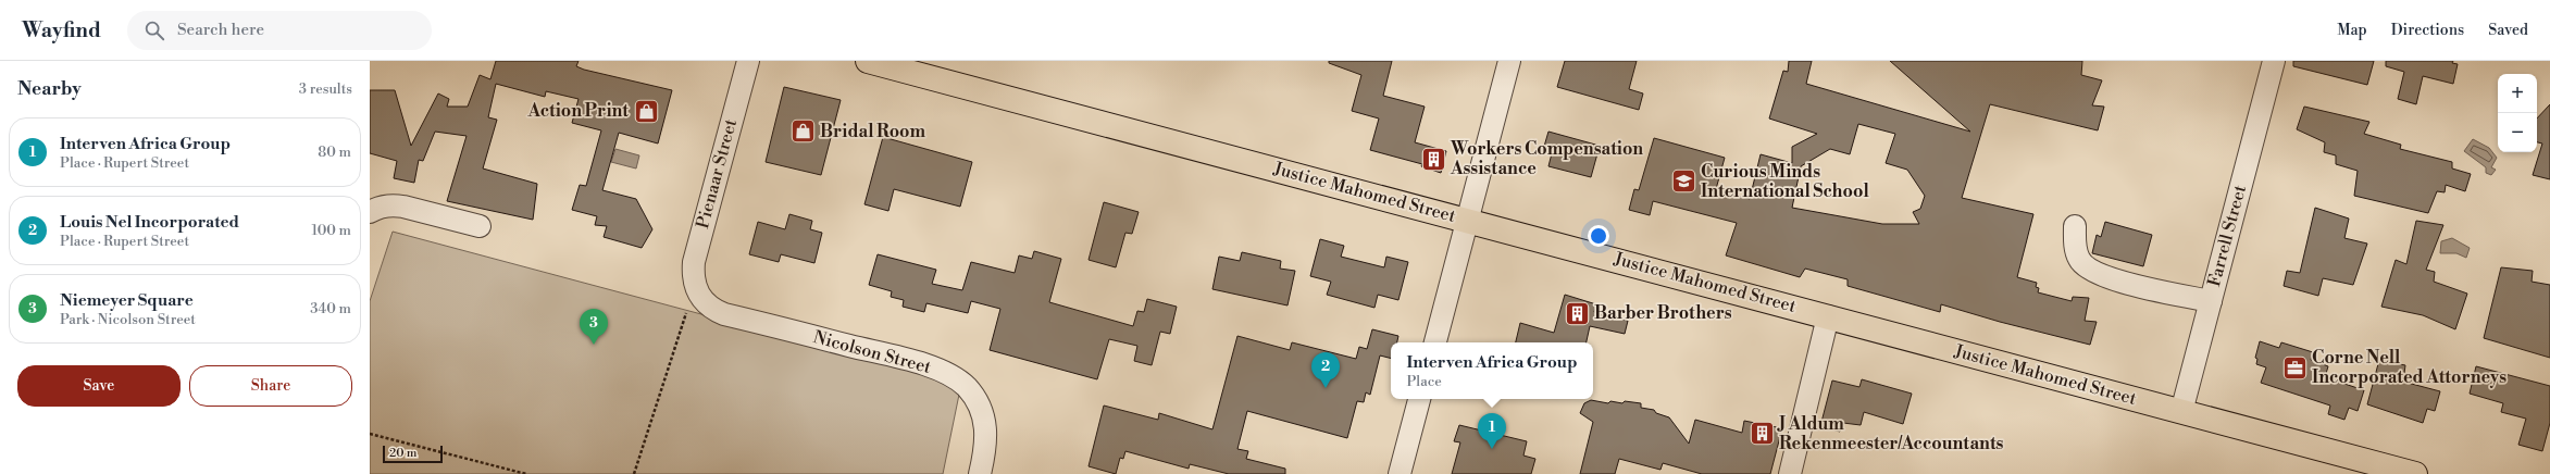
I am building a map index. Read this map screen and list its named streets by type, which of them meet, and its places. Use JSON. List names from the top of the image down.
{
  "streets": {
    "main road": ["Justice Mahomed Street"],
    "street": ["Pienaar Street", "Farrell Street", "Nicolson Street"]
  },
  "crossings": [
    ["Pienaar Street", "Nicolson Street"],
    ["Justice Mahomed Street", "Farrell Street"]
  ],
  "places": {
    "shop": ["Action Print", "Bridal Room"],
    "building": ["Workers Compensation Assistance", "Barber Brothers", "J Aldum Rekenmeester/Accountants"],
    "school or university": ["Curious Minds International School"],
    "office": ["Corne Nell Incorporated Attorneys"]
  },
  "scale_bar": "20 m",
  "page": {
    "header": "Wayfind",
    "search": "Search here",
    "nav": ["Map", "Directions", "Saved"],
    "heading": ["Nearby", "3 results"],
    "map_buttons": ["+", "−"],
    "list": [
      {
        "mark": "1",
        "name": "Interven Africa Group",
        "note": "Place · Rupert Street",
        "value": "80 m"
      },
      {
        "mark": "2",
        "name": "Louis Nel Incorporated",
        "note": "Place · Rupert Street",
        "value": "100 m"
      },
      {
        "mark": "3",
        "name": "Niemeyer Square",
        "note": "Park · Nicolson Street",
        "value": "340 m"
      }
    ],
    "pins": ["3", "2", "1"],
    "popup": ["Interven Africa Group", "Place"],
    "buttons": ["Save", "Share"],
    "scale": "20 m"
  }
}
